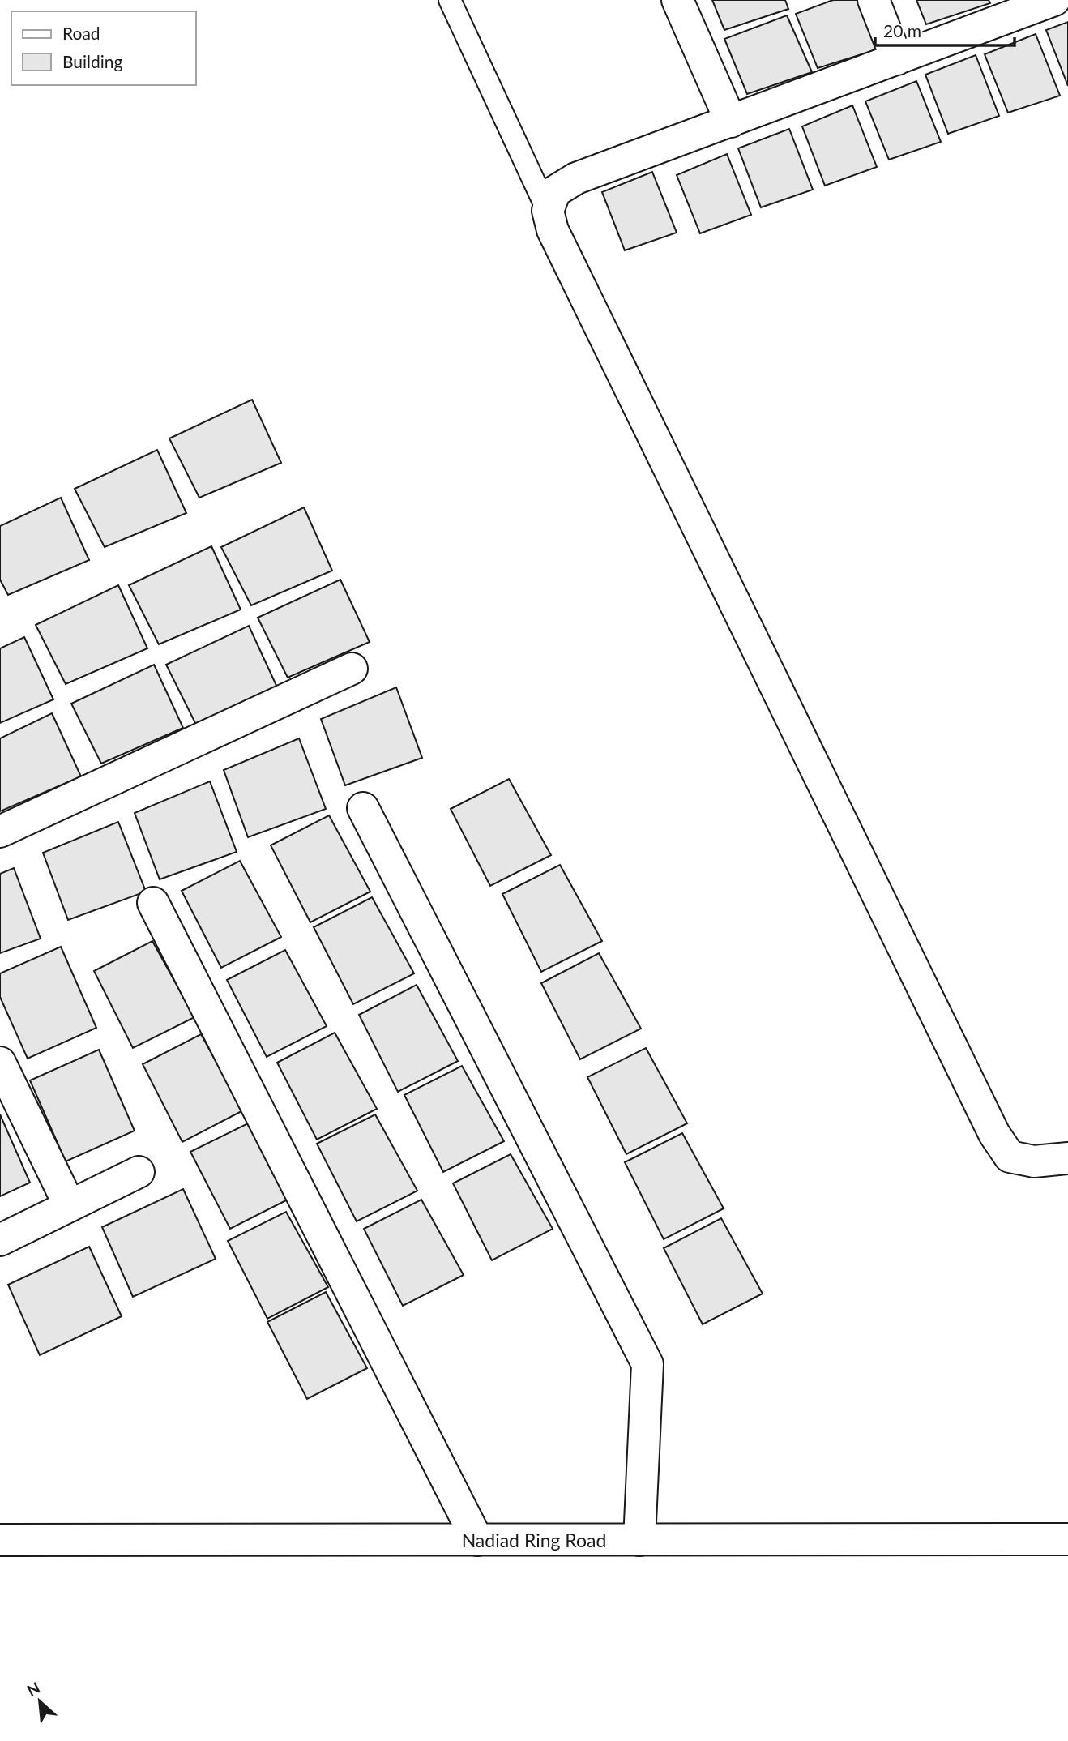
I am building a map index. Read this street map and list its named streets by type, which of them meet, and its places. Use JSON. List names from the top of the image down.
{
  "streets": {
    "main road": ["Nadiad Ring Road"]
  },
  "legend": ["Road", "Building"],
  "scale_bar": "20 m",
  "north": "top left"
}
